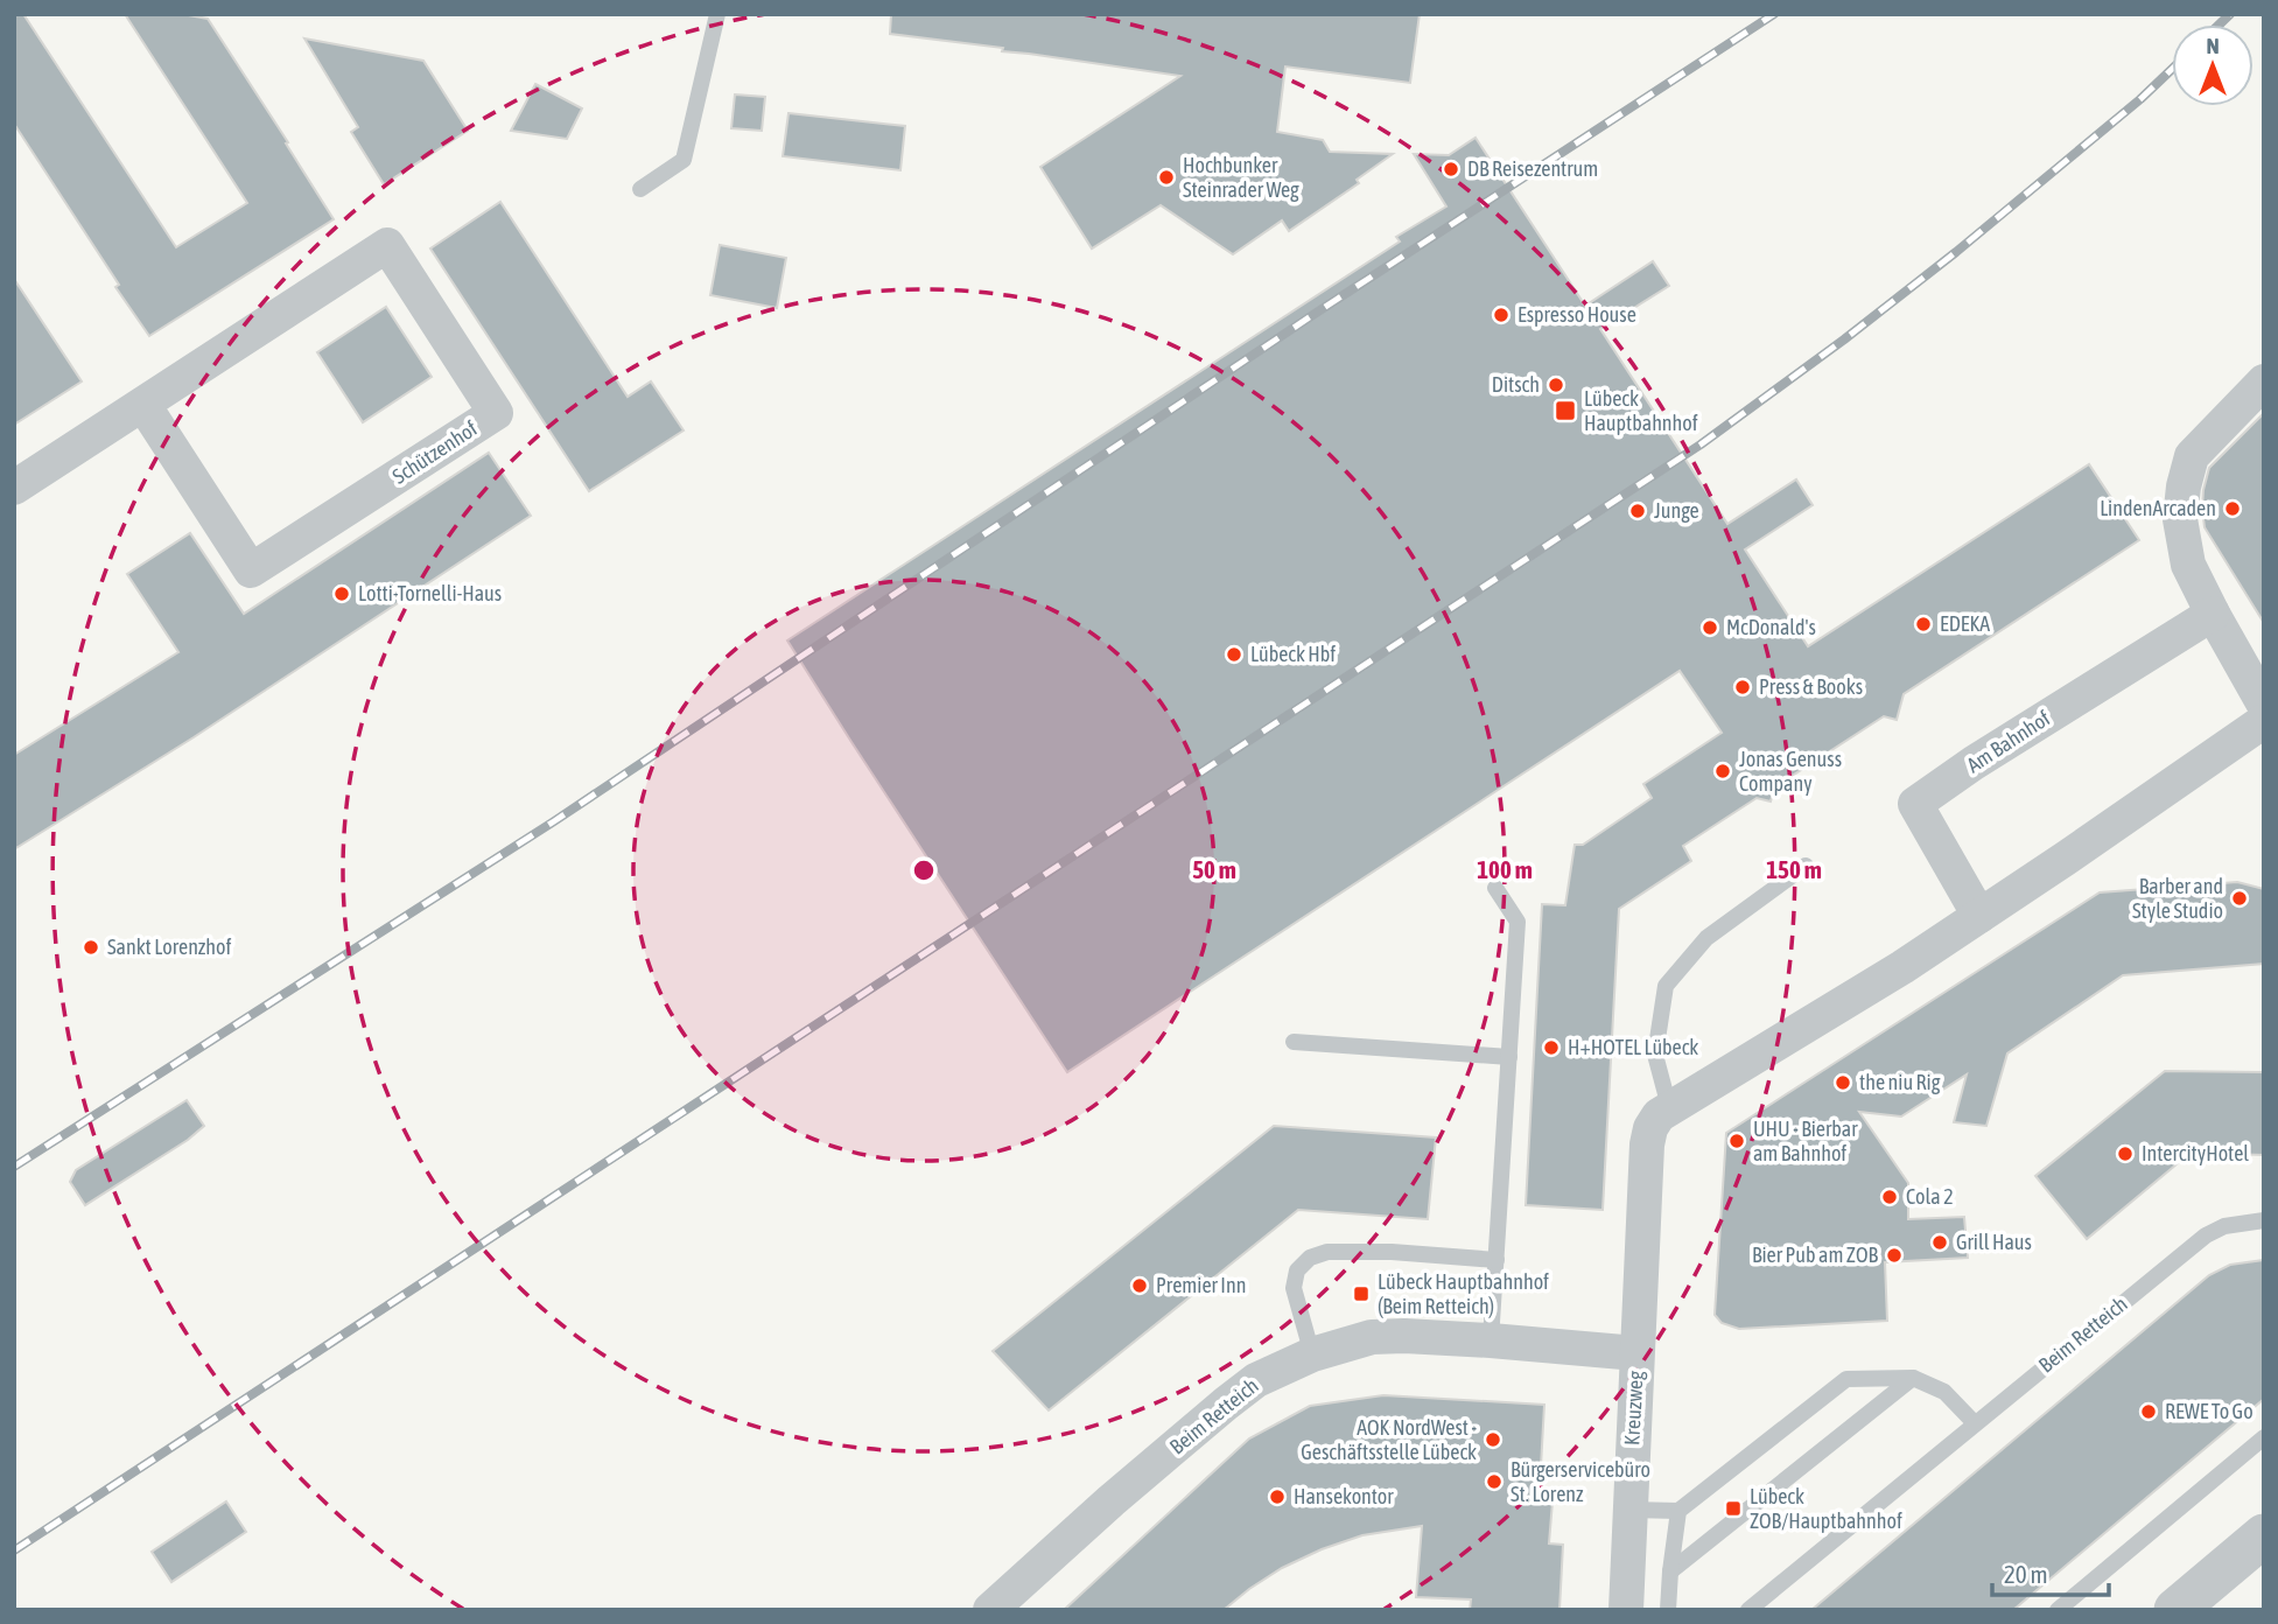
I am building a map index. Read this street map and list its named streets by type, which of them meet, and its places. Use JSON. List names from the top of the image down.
{
  "streets": {
    "street": [
      "Schützenhof",
      "Am Bahnhof",
      "Beim Retteich",
      "Kreuzweg"
    ]
  },
  "crossings": [
    ["Beim Retteich", "Kreuzweg"]
  ],
  "places": {
    "other": [
      "DB Reisezentrum",
      "Hochbunker Steinrader Weg",
      "Espresso House",
      "Ditsch",
      "LindenArcaden",
      "Junge",
      "Lotti-Tornelli-Haus",
      "EDEKA",
      "McDonald's",
      "Lübeck Hbf",
      "Press & Books",
      "Jonas Genuss Company",
      "Barber and Style Studio",
      "Sankt Lorenzhof",
      "H+HOTEL Lübeck",
      "the niu Rig",
      "UHU - Bierbar am Bahnhof",
      "IntercityHotel",
      "Cola 2",
      "Grill Haus",
      "Bier Pub am ZOB",
      "Premier Inn",
      "REWE To Go",
      "AOK NordWest - Geschäftsstelle Lübeck",
      "Bürgerservicebüro St. Lorenz",
      "Hansekontor"
    ],
    "transit": ["Lübeck Hauptbahnhof", "Lübeck Hauptbahnhof (Beim Retteich)", "Lübeck ZOB/Hauptbahnhof"]
  },
  "scale_bar": "20 m",
  "north": "top",
  "rings": ["50 m", "100 m", "150 m"]
}
